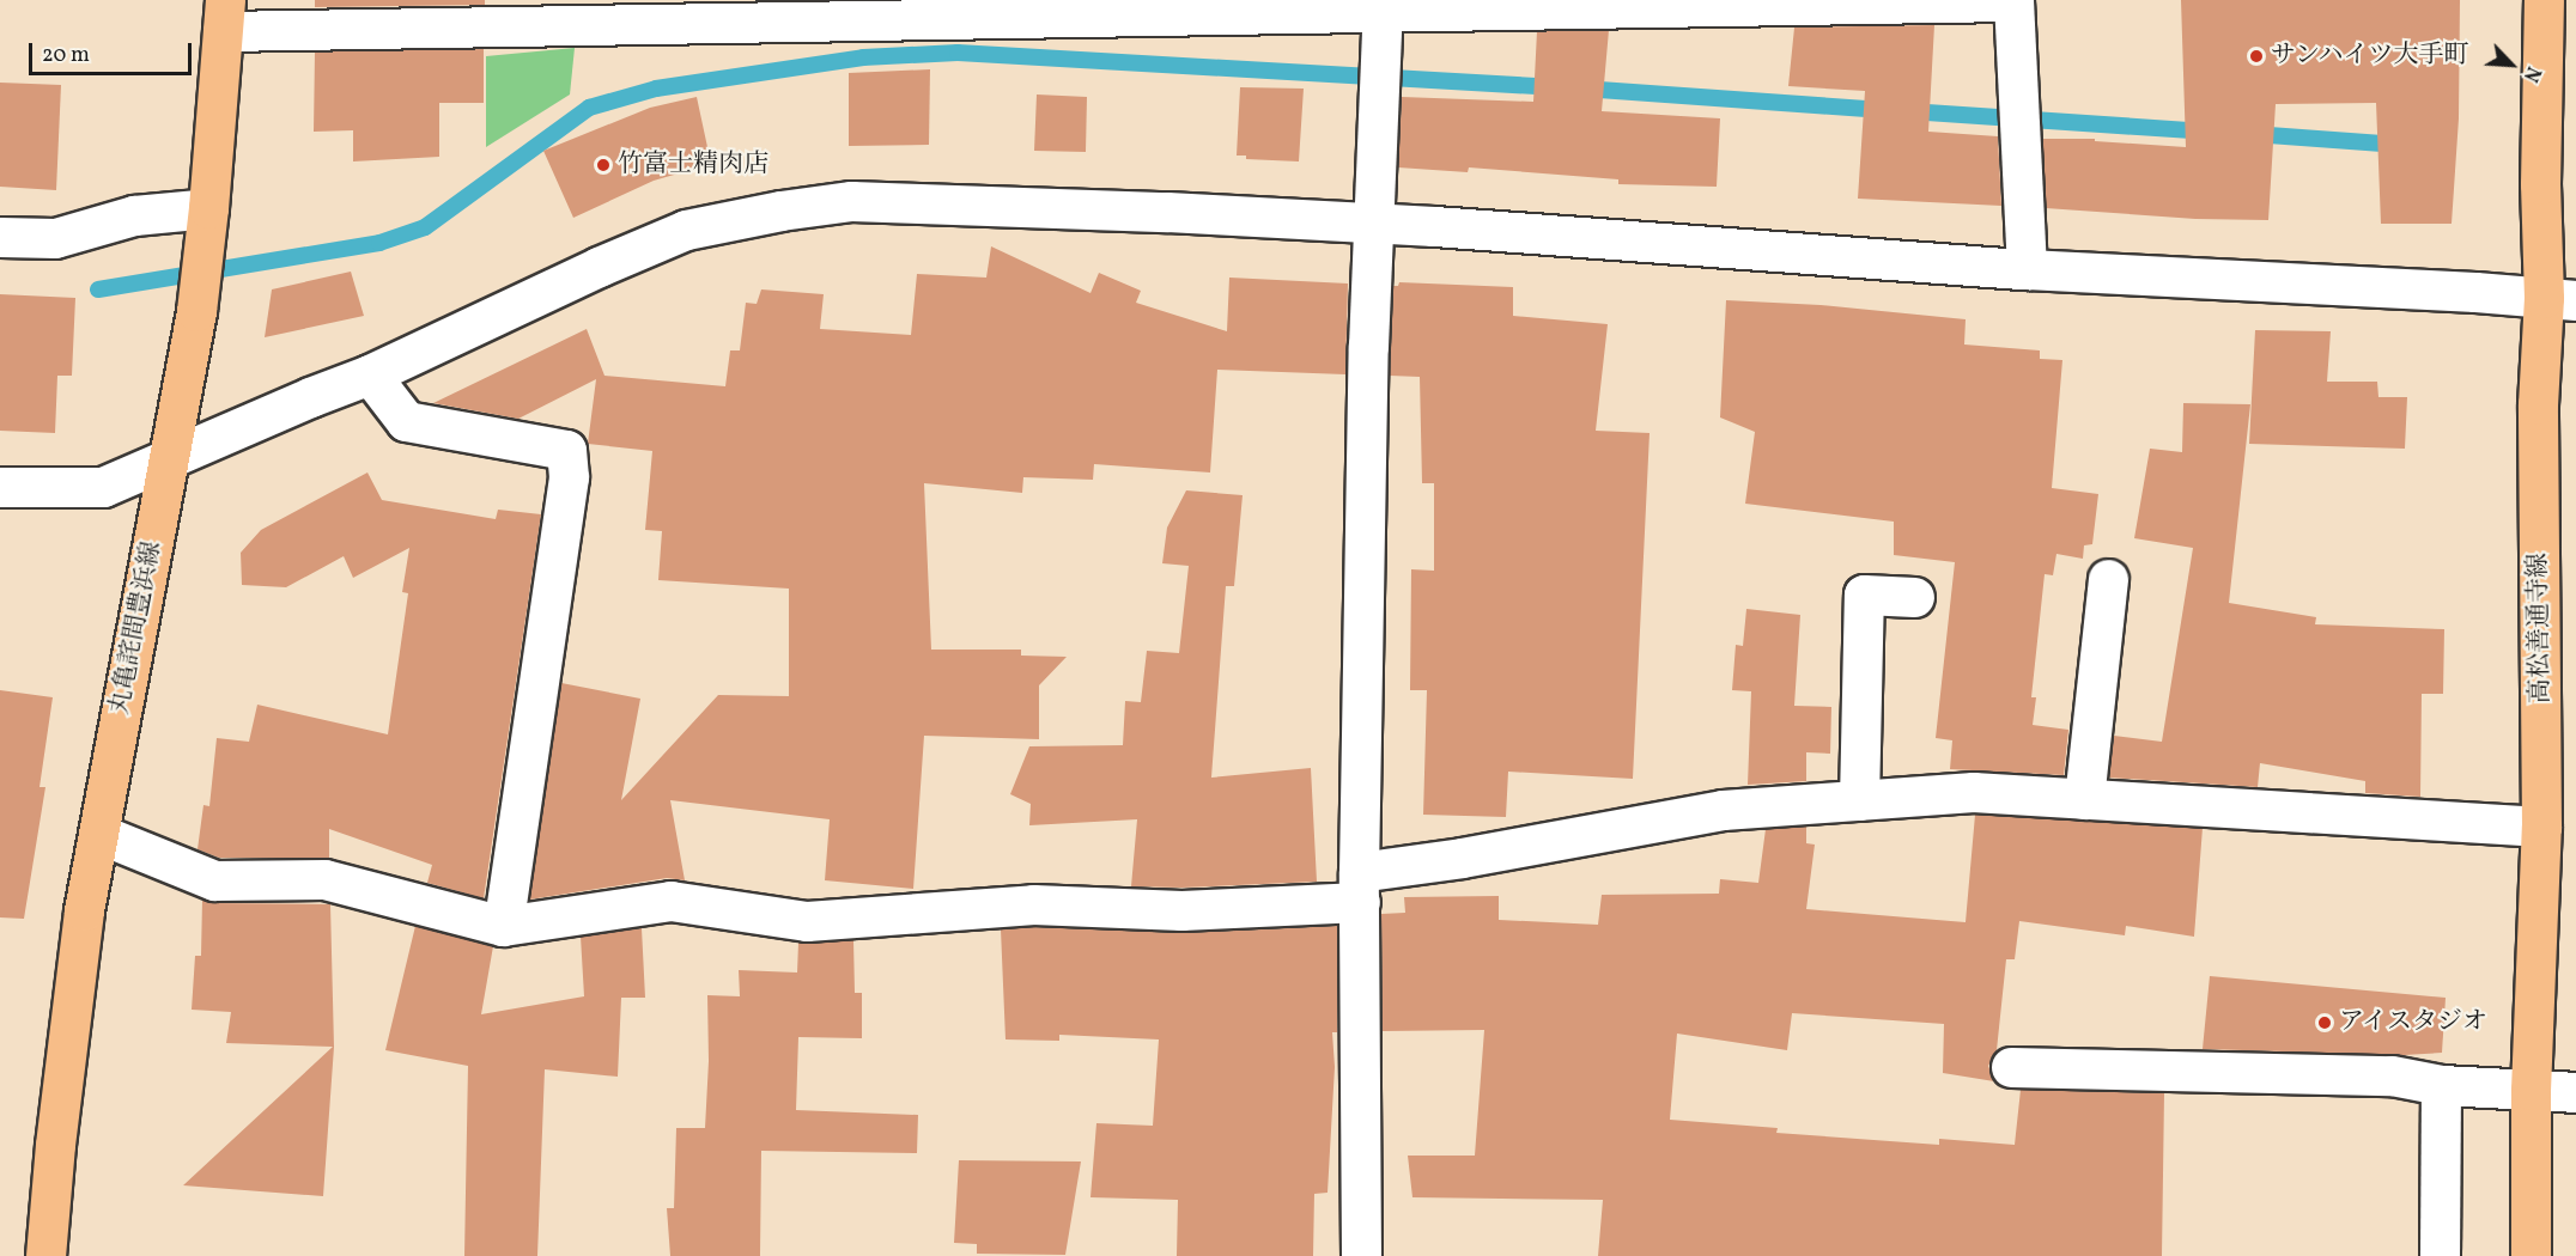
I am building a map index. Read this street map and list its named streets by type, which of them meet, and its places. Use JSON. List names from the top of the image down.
{
  "streets": {
    "main road": ["丸亀詫間豊浜線", "高松善通寺線"]
  },
  "places": ["サンハイツ大手町", "竹富士精肉店", "アイスタジオ"],
  "scale_bar": "20 m",
  "north": "bottom right"
}
